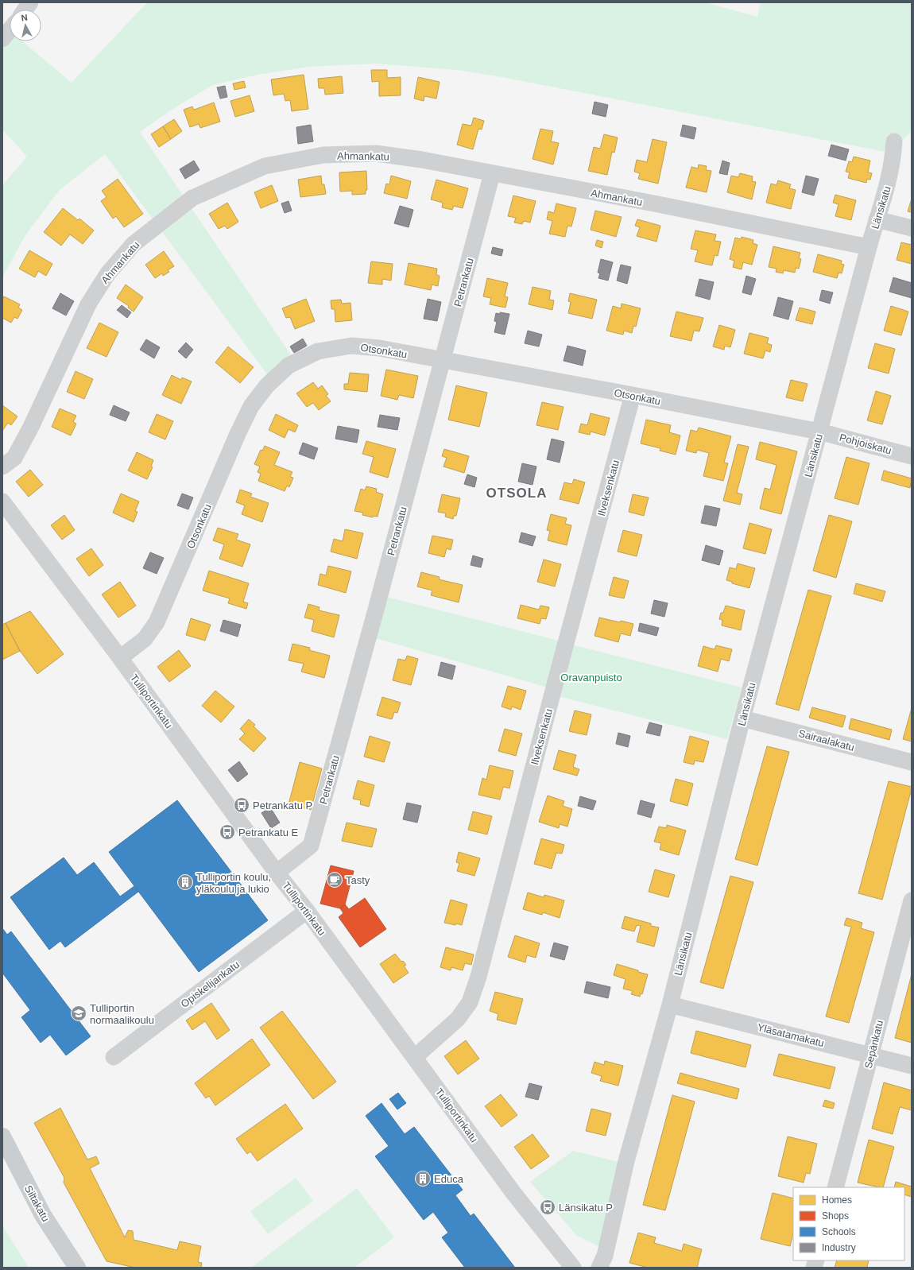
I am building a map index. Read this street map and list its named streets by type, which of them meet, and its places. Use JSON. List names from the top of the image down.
{
  "streets": {
    "main road": ["Siltakatu"],
    "street": [
      "Ahmankatu",
      "Länsikatu",
      "Petrankatu",
      "Otsonkatu",
      "Pohjoiskatu",
      "Ilveksenkatu",
      "Tulliportinkatu",
      "Sairaalakatu",
      "Opiskelijankatu",
      "Yläsatamakatu",
      "Sepänkatu"
    ]
  },
  "crossings": [
    ["Ahmankatu", "Länsikatu"],
    ["Ahmankatu", "Petrankatu"],
    ["Länsikatu", "Otsonkatu"],
    ["Länsikatu", "Pohjoiskatu"],
    ["Länsikatu", "Sairaalakatu"],
    ["Länsikatu", "Yläsatamakatu"],
    ["Petrankatu", "Otsonkatu"],
    ["Petrankatu", "Tulliportinkatu"],
    ["Otsonkatu", "Pohjoiskatu"],
    ["Otsonkatu", "Ilveksenkatu"],
    ["Otsonkatu", "Tulliportinkatu"],
    ["Ilveksenkatu", "Tulliportinkatu"],
    ["Tulliportinkatu", "Opiskelijankatu"],
    ["Yläsatamakatu", "Sepänkatu"]
  ],
  "districts": ["OTSOLA"],
  "parks": ["Oravanpuisto"],
  "places": {
    "bus stop": ["Petrankatu P", "Petrankatu E", "Länsikatu P"],
    "cafe": ["Tasty"],
    "building": ["Tulliportin koulu, yläkoulu ja lukio", "Educa"],
    "school or university": ["Tulliportin normaalikoulu"]
  },
  "legend": [
    "Homes",
    "Shops",
    "Schools",
    "Industry"
  ],
  "north": "top"
}
